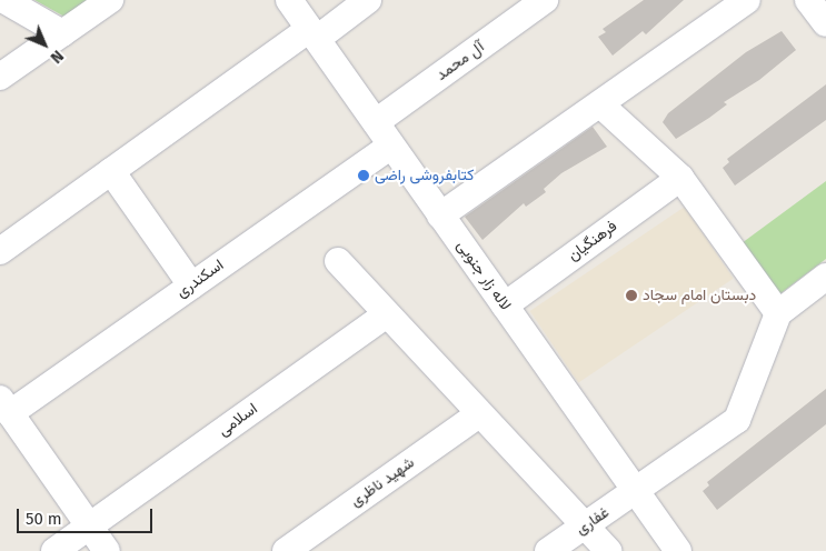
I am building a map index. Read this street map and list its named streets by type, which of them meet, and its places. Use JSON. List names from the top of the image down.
{
  "streets": {
    "street": [
      "آل محمد",
      "فرهنگیان",
      "لاله زار جنوبی",
      "اسکندری",
      "اسلامی",
      "شهید ناظری",
      "غفاری"
    ]
  },
  "crossings": [
    ["آل محمد", "لاله زار جنوبی"],
    ["فرهنگیان", "لاله زار جنوبی"],
    ["لاله زار جنوبی", "اسکندری"],
    ["لاله زار جنوبی", "غفاری"]
  ],
  "places": ["کتابفروشی راضی", "دبستان امام سجاد"],
  "scale_bar": "50 m",
  "north": "bottom right"
}
